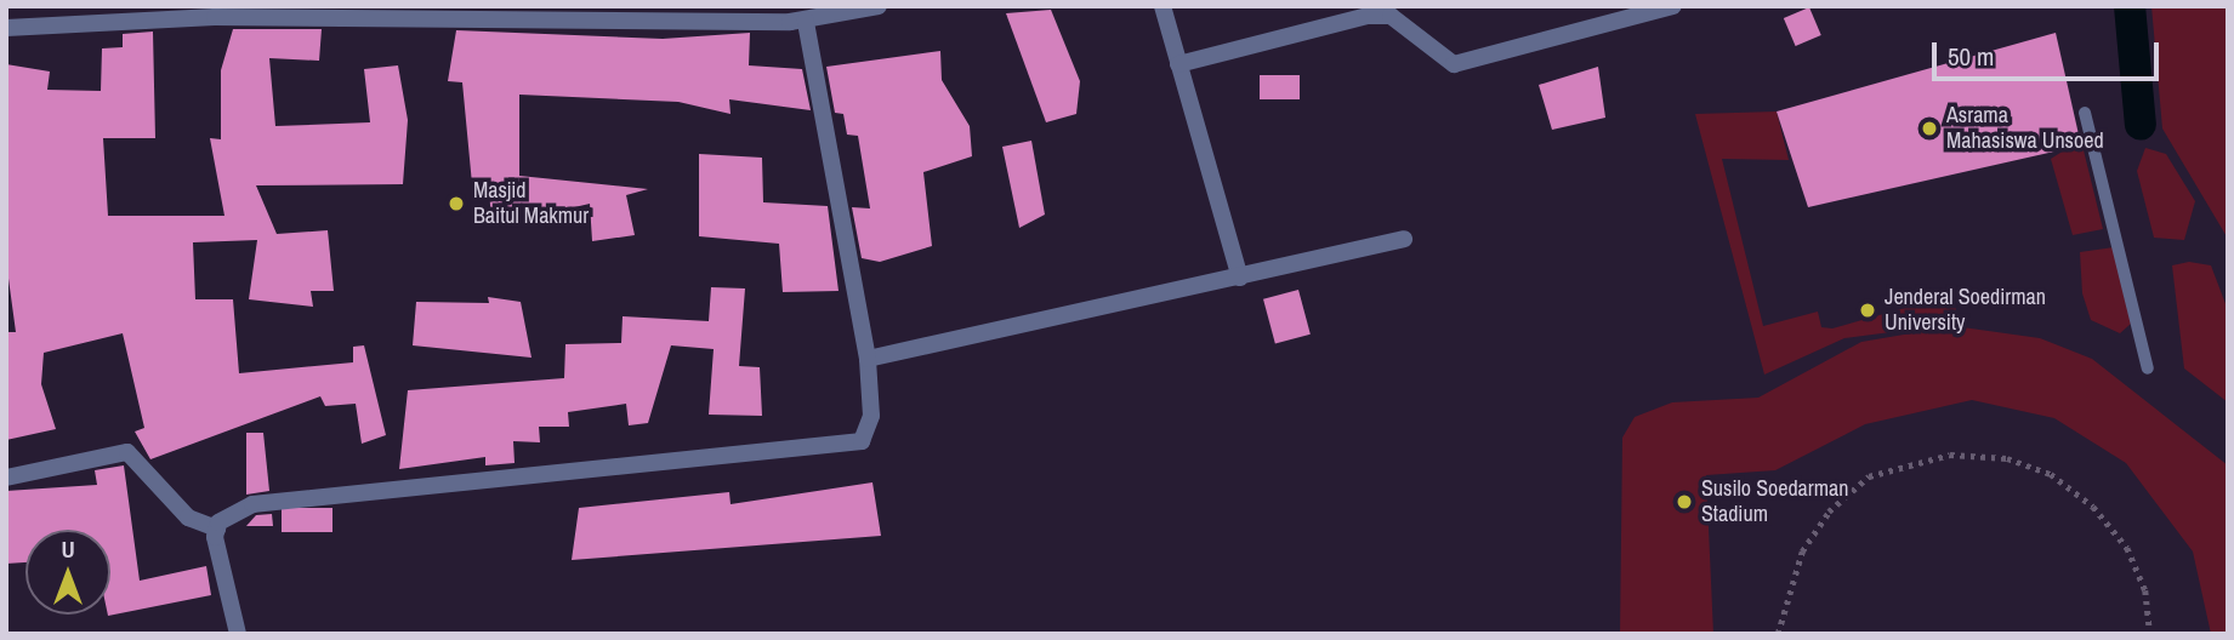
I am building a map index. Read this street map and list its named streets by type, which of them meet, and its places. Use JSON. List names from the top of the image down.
{
  "places": [
    "Asrama Mahasiswa Unsoed",
    "Masjid Baitul Makmur",
    "Jenderal Soedirman University",
    "Susilo Soedarman Stadium"
  ],
  "scale_bar": "50 m",
  "north": "top"
}
